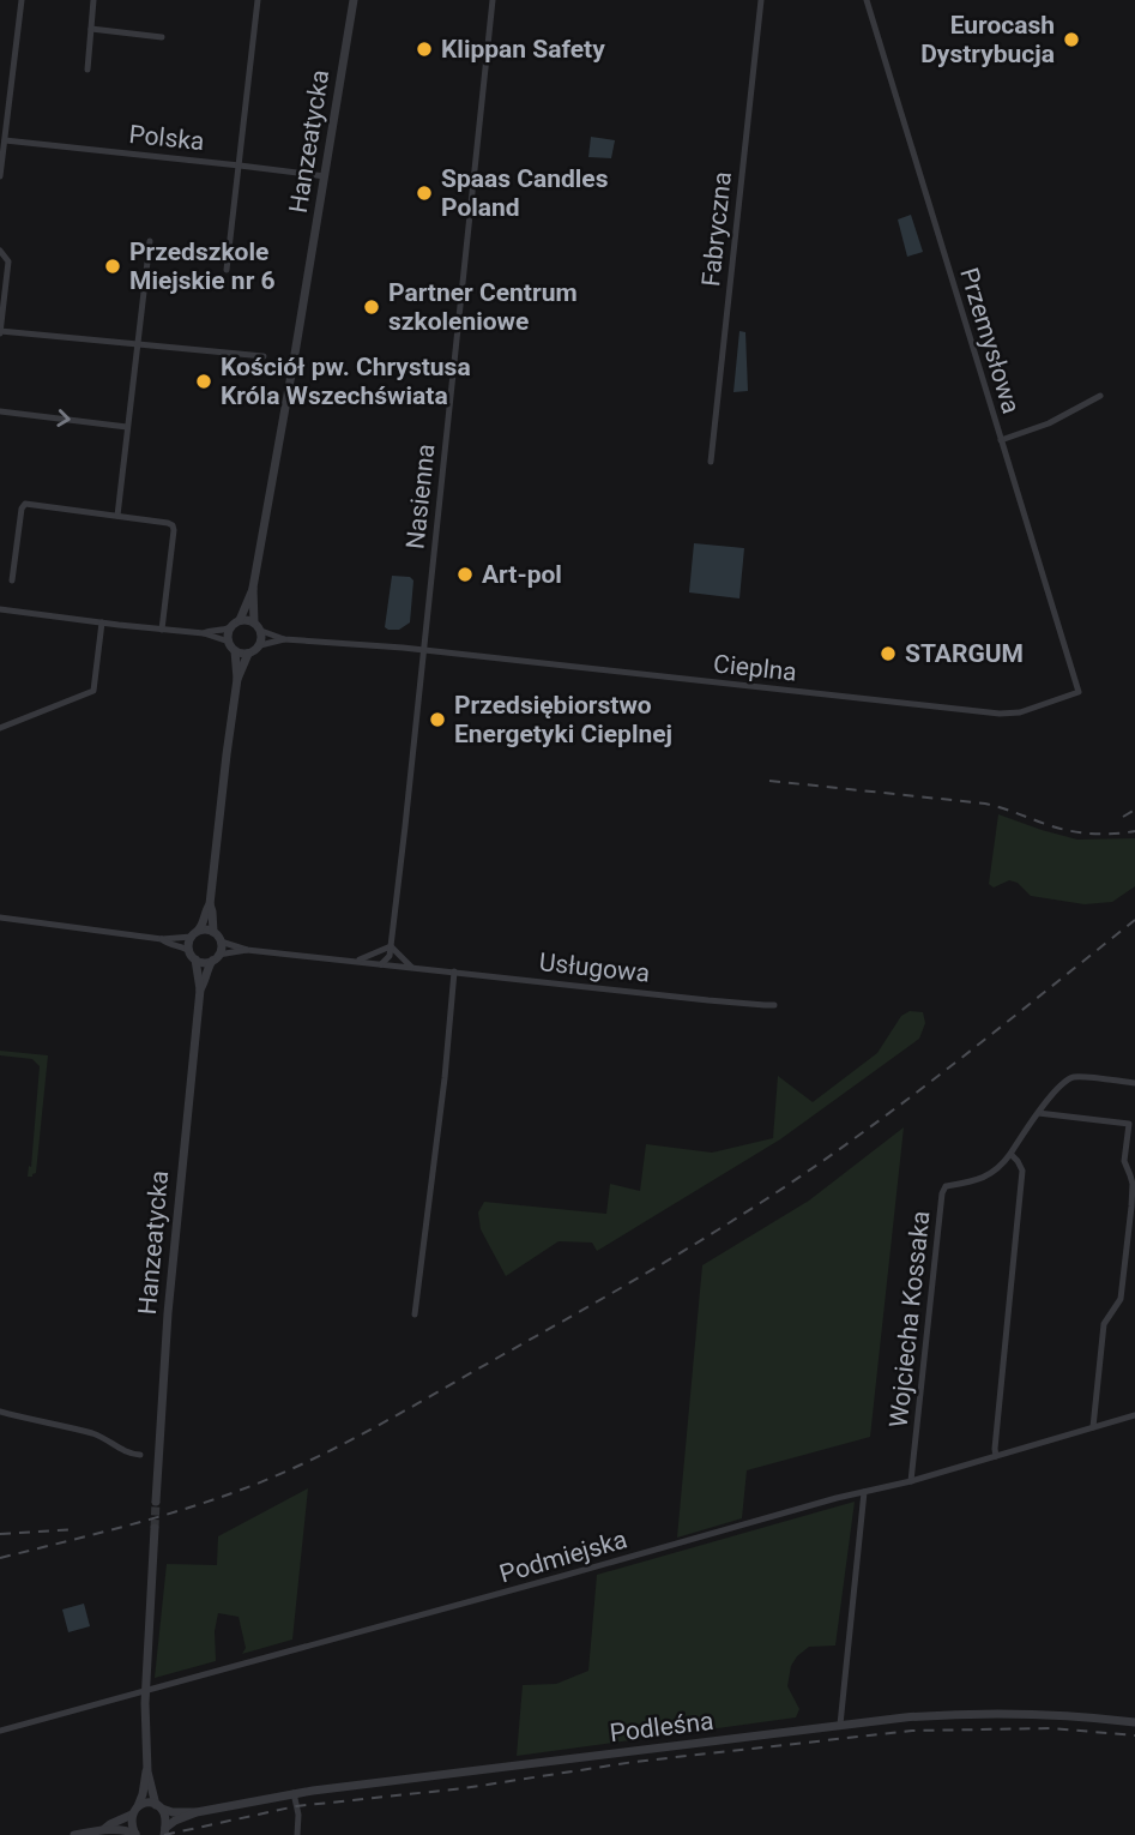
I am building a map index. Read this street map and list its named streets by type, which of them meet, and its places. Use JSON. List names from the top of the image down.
{
  "streets": {
    "street": [
      "Polska",
      "Hanzeatycka",
      "Fabryczna",
      "Przemysłowa",
      "Nasienna",
      "Cieplna",
      "Usługowa",
      "Wojciecha Kossaka",
      "Podmiejska",
      "Podleśna"
    ]
  },
  "crossings": [
    ["Polska", "Hanzeatycka"],
    ["Hanzeatycka", "Usługowa"],
    ["Przemysłowa", "Cieplna"],
    ["Nasienna", "Cieplna"],
    ["Nasienna", "Usługowa"],
    ["Wojciecha Kossaka", "Podmiejska"]
  ],
  "places": [
    "Eurocash Dystrybucja",
    "Klippan Safety",
    "Spaas Candles Poland",
    "Przedszkole Miejskie nr 6",
    "Partner Centrum szkoleniowe",
    "Kościół pw. Chrystusa Króla Wszechświata",
    "Art-pol",
    "STARGUM",
    "Przedsiębiorstwo Energetyki Cieplnej"
  ]
}
